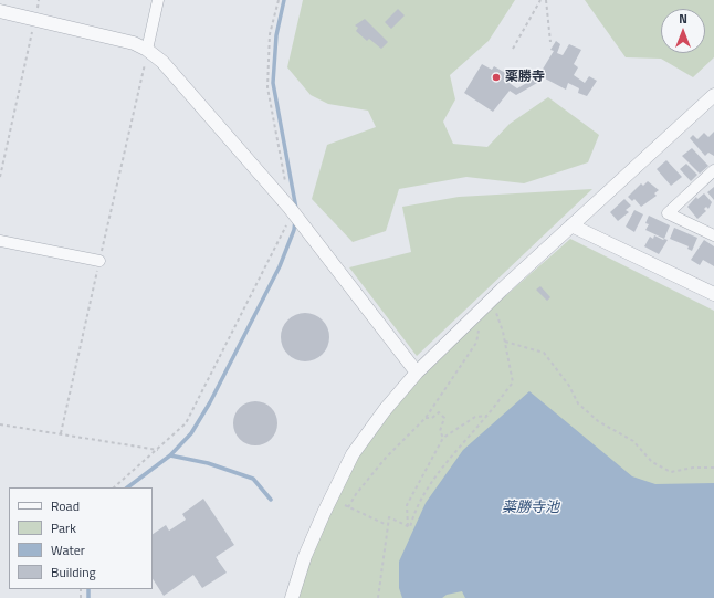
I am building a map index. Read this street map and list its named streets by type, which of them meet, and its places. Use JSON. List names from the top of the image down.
{
  "water": ["薬勝寺池"],
  "places": ["薬勝寺"],
  "legend": [
    "Road",
    "Park",
    "Water",
    "Building"
  ],
  "north": "top"
}
